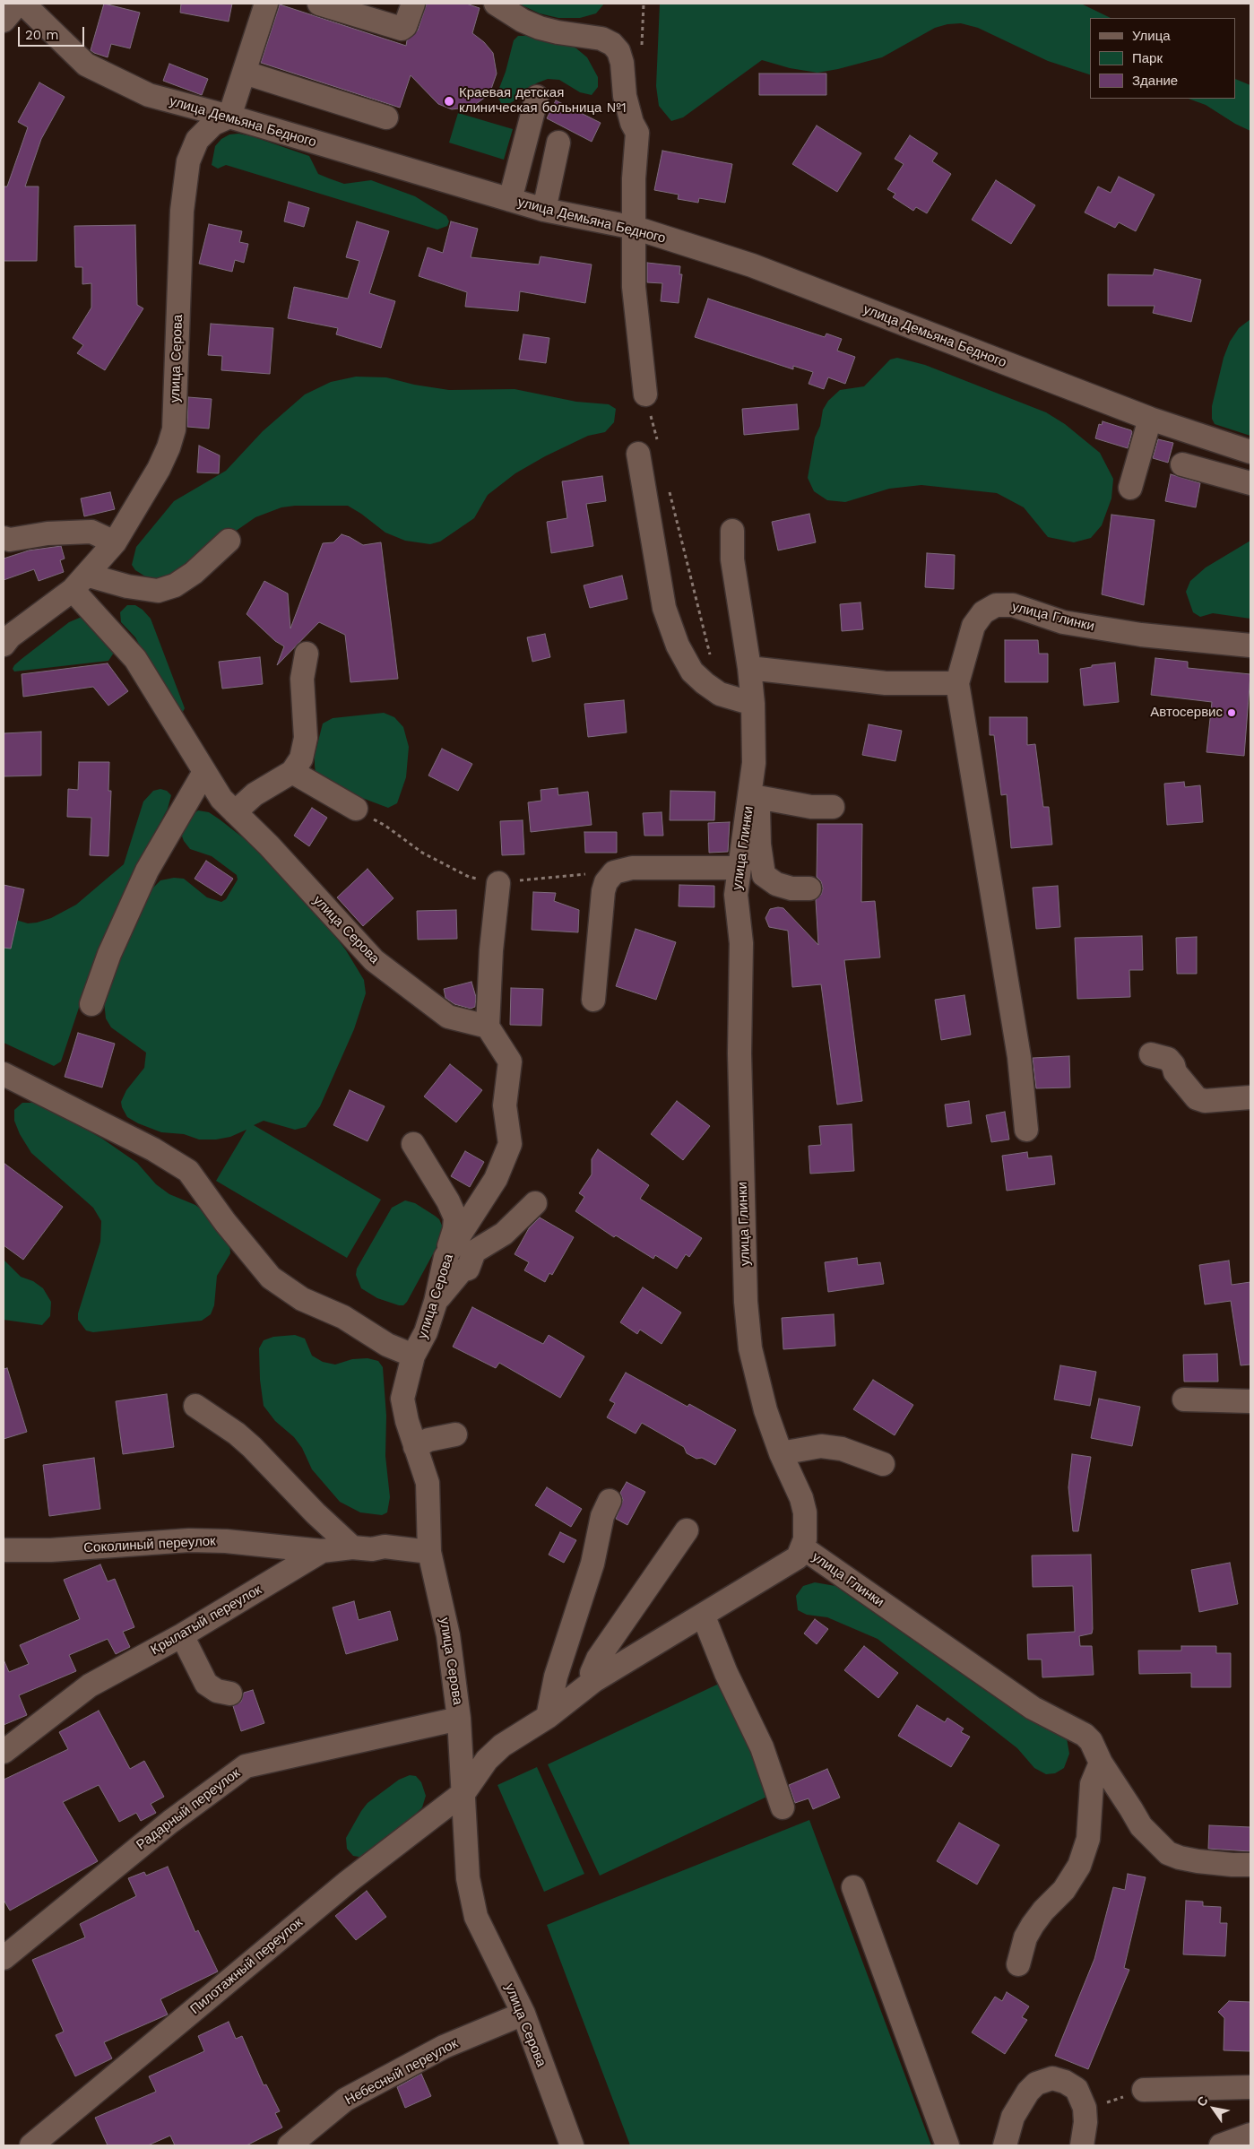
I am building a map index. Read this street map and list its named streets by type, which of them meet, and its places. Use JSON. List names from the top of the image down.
{
  "streets": {
    "street": [
      "улица Демьяна Бедного",
      "улица Серова",
      "улица Глинки",
      "Соколиный переулок",
      "Крылатый переулок",
      "Радарный переулок",
      "Пилотажный переулок",
      "Небесный переулок"
    ]
  },
  "crossings": [
    ["улица Демьяна Бедного", "улица Серова"],
    ["улица Серова", "Крылатый переулок"],
    ["улица Серова", "Радарный переулок"],
    ["улица Серова", "Пилотажный переулок"],
    ["улица Серова", "Небесный переулок"],
    ["улица Глинки", "Пилотажный переулок"],
    ["Соколиный переулок", "Крылатый переулок"]
  ],
  "places": ["Краевая детская клиническая больница №1", "Автосервис"],
  "legend": ["Улица", "Парк", "Здание"],
  "scale_bar": "20 m",
  "north": "top left"
}
